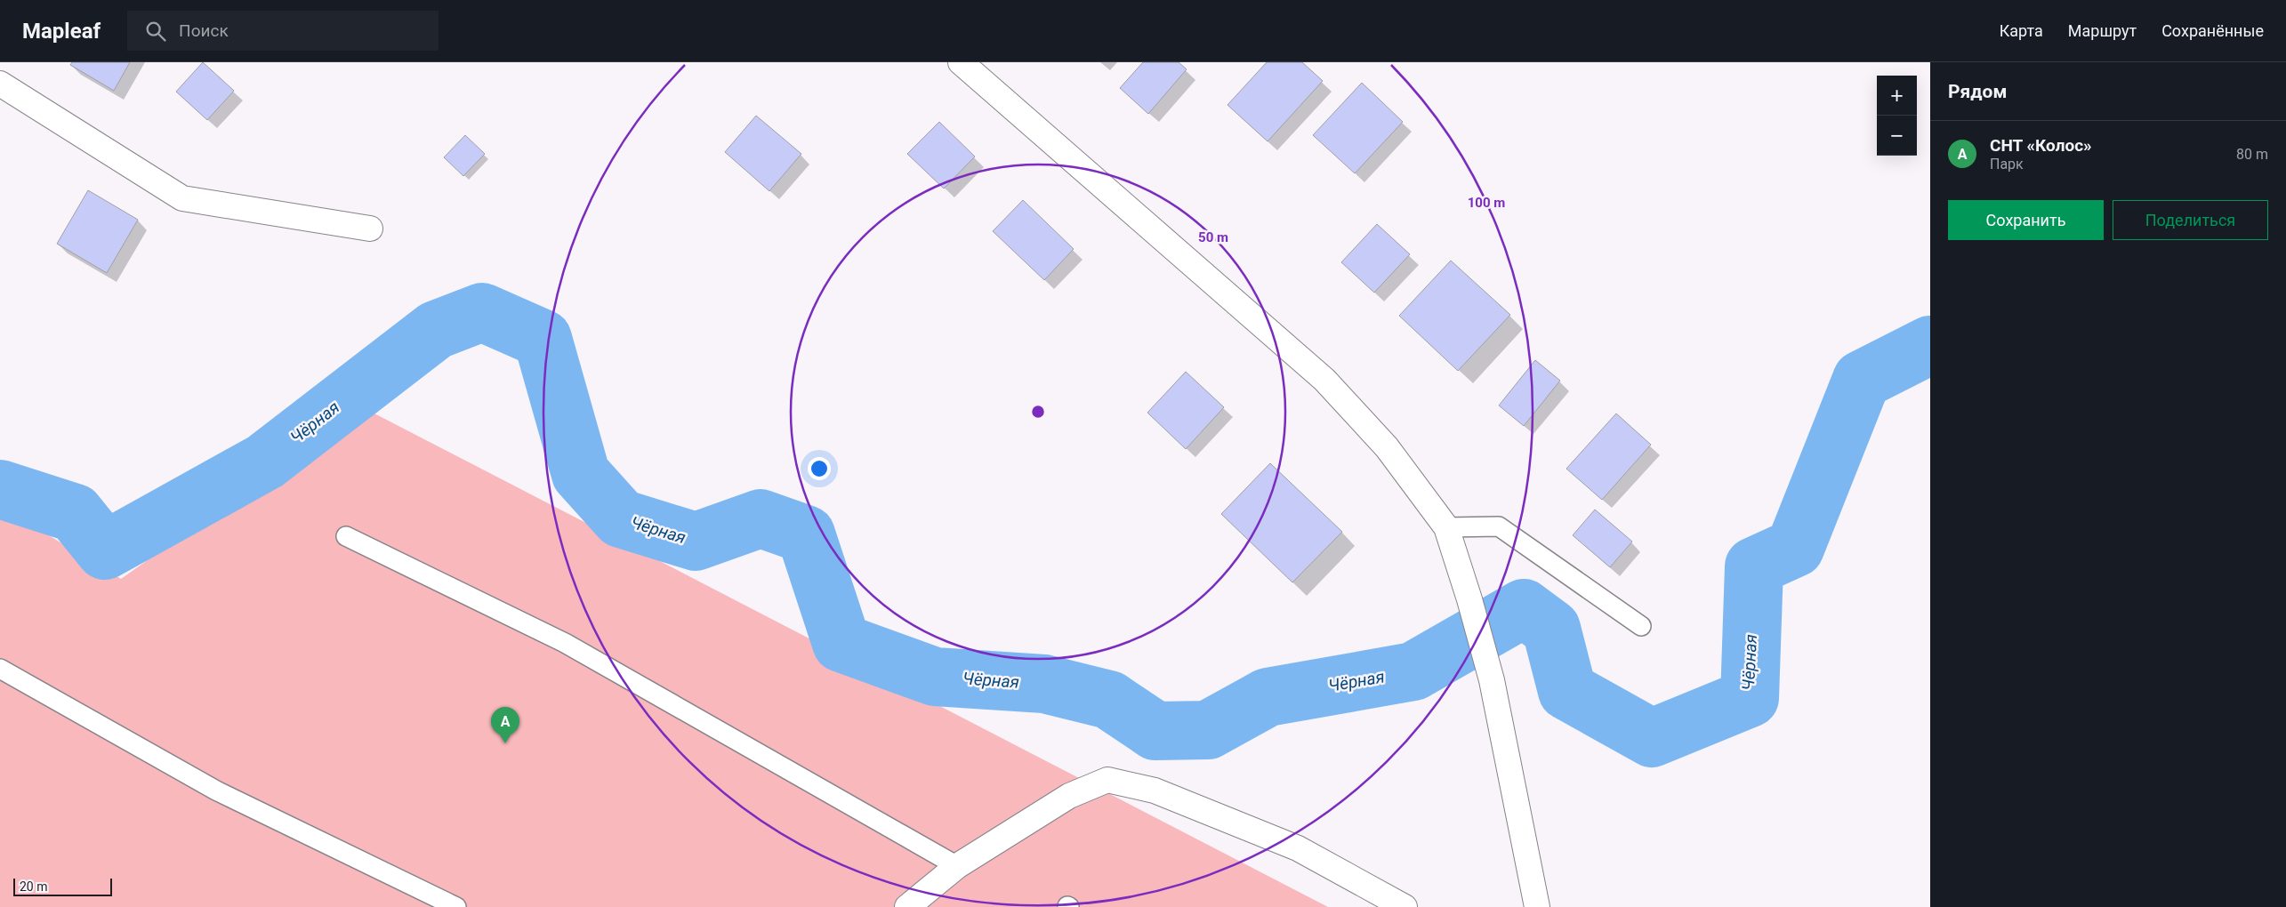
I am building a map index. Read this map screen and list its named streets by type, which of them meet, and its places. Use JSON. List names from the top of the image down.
{
  "water": ["Чёрная"],
  "scale_bar": "20 m",
  "page": {
    "header": "Mapleaf",
    "search": "Поиск",
    "nav": ["Карта", "Маршрут", "Сохранённые"],
    "heading": "Рядом",
    "map_buttons": ["+", "−"],
    "list": [
      {
        "mark": "A",
        "name": "СНТ «Колос»",
        "note": "Парк",
        "value": "80 m"
      }
    ],
    "buttons": ["Сохранить", "Поделиться"],
    "pins": "A",
    "scale": "20 m"
  },
  "rings": ["100 m", "50 m"]
}
